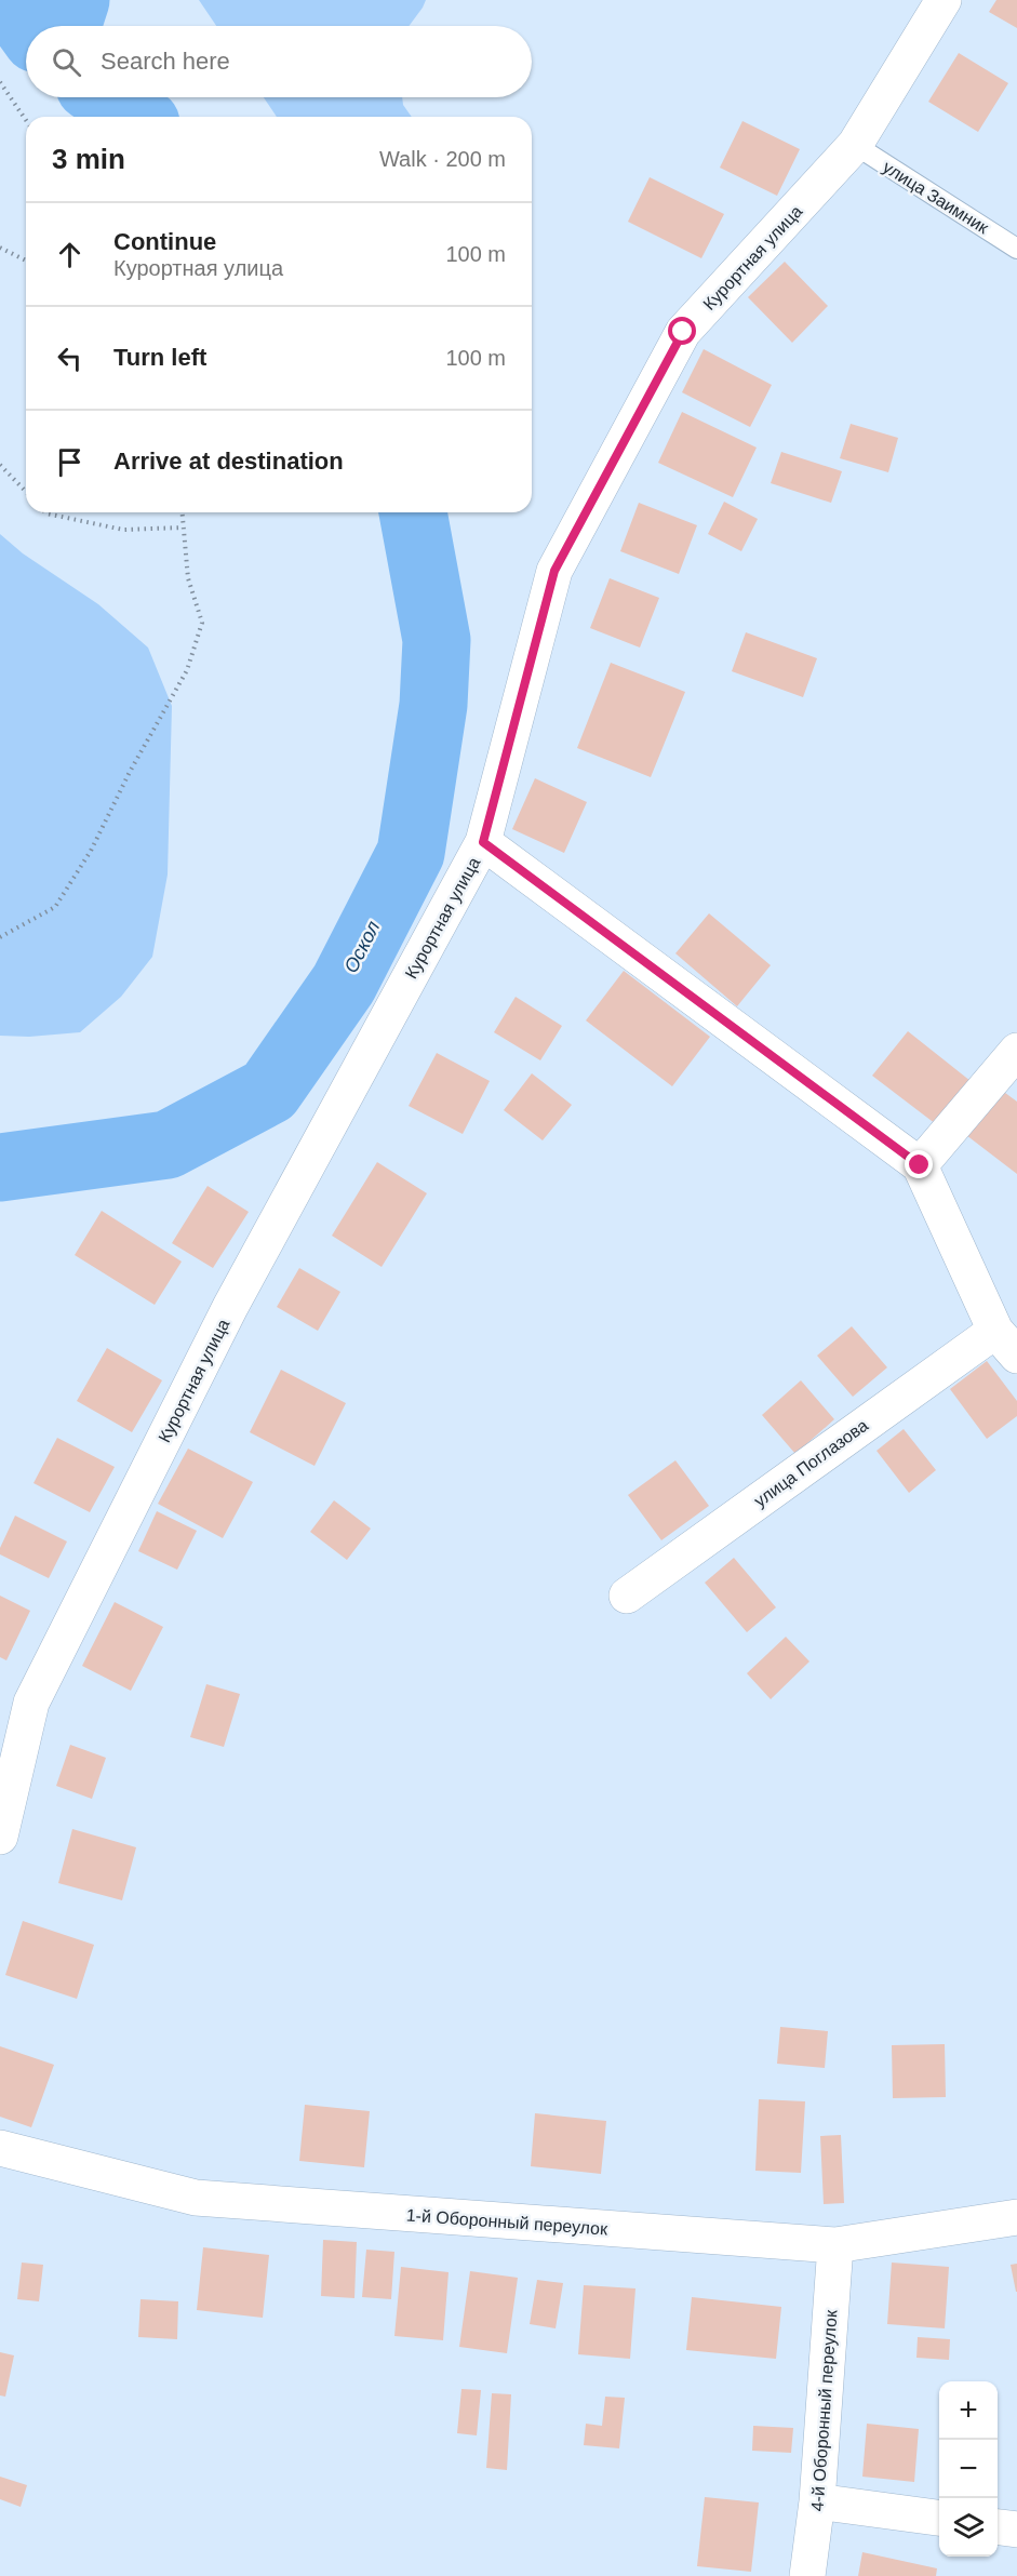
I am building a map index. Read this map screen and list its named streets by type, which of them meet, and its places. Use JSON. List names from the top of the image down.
{
  "streets": {
    "street": [
      "Курортная улица",
      "улица Поглазова",
      "1-й Оборонный переулок",
      "4-й Оборонный переулок"
    ],
    "lane": ["улица Заимник"]
  },
  "crossings": [
    ["улица Заимник", "Курортная улица"],
    ["1-й Оборонный переулок", "4-й Оборонный переулок"]
  ],
  "water": ["Оскол"],
  "page": {
    "search": "Search here",
    "heading": ["3 min", "Walk · 200 m"],
    "list": [
      ["Continue", "Курортная улица", "100 m"],
      ["Turn left", "100 m"],
      "Arrive at destination"
    ],
    "map_buttons": ["+", "−"]
  }
}
